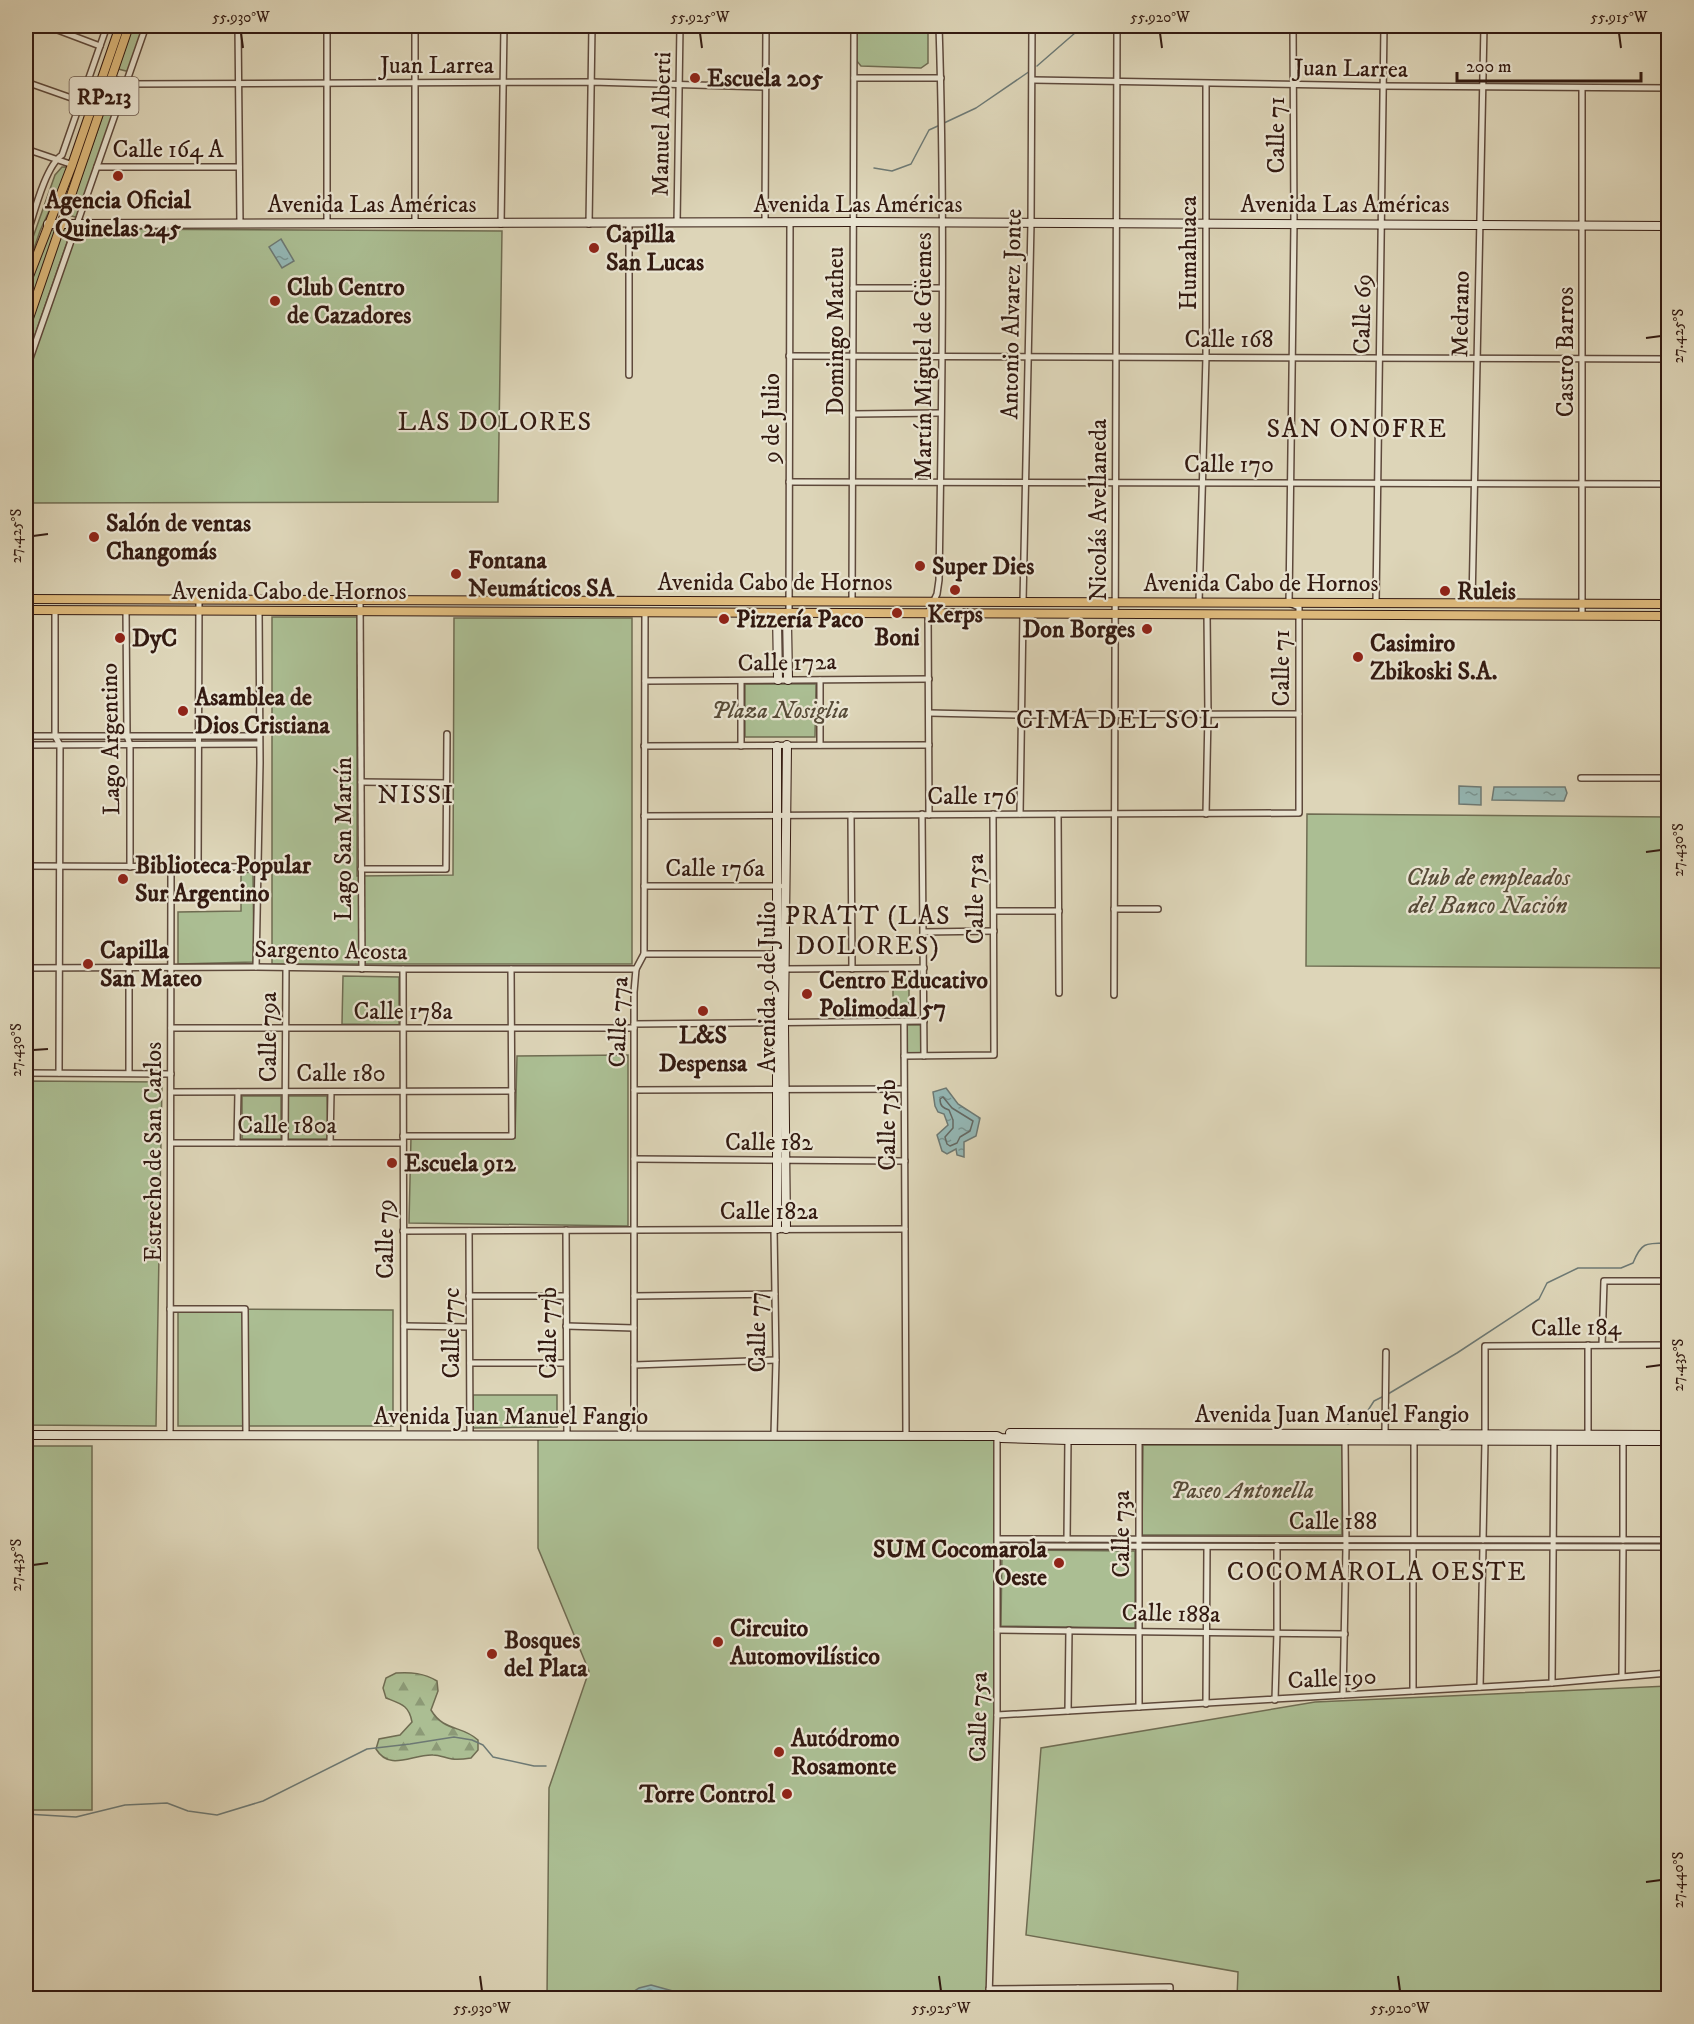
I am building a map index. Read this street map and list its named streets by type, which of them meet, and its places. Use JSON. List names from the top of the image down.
{
  "streets": {
    "main road": [
      "RP213",
      "Avenida Las Américas",
      "Avenida Cabo de Hornos",
      "Avenida 9 de Julio",
      "Avenida Juan Manuel Fangio"
    ],
    "street": [
      "Juan Larrea",
      "Manuel Alberti",
      "Calle 71",
      "Calle 164 A",
      "Humahuaca",
      "Antonio Alvarez Jonte",
      "Calle 69",
      "Medrano",
      "Domingo Matheu",
      "Calle 168",
      "Castro Barros",
      "Martín Miguel de Güemes",
      "9 de Julio",
      "Calle 170",
      "Nicolás Avellaneda",
      "Calle 172a",
      "Lago Argentino",
      "Calle 176",
      "Lago San Martín",
      "Calle 176a",
      "Calle 75a",
      "Sargento Acosta",
      "Calle 178a",
      "Calle 77a",
      "Calle 79a",
      "Calle 180",
      "Calle 180a",
      "Calle 75b",
      "Calle 182",
      "Estrecho de San Carlos",
      "Calle 182a",
      "Calle 79",
      "Calle 184",
      "Calle 77",
      "Calle 77c",
      "Calle 77b",
      "Calle 188",
      "Calle 73a",
      "Calle 188a",
      "Calle 190"
    ]
  },
  "crossings": [
    ["Juan Larrea", "RP213"],
    ["Juan Larrea", "Manuel Alberti"],
    ["Juan Larrea", "Calle 71"],
    ["Juan Larrea", "Humahuaca"],
    ["Juan Larrea", "Antonio Alvarez Jonte"],
    ["Juan Larrea", "Calle 69"],
    ["Juan Larrea", "Medrano"],
    ["Juan Larrea", "Castro Barros"],
    ["Juan Larrea", "Nicolás Avellaneda"],
    ["RP213", "Avenida Las Américas"],
    ["Manuel Alberti", "Avenida Las Américas"],
    ["Calle 71", "Avenida Las Américas"],
    ["Calle 71", "Calle 168"],
    ["Calle 71", "Calle 170"],
    ["Calle 71", "Avenida Cabo de Hornos"],
    ["Calle 71", "Calle 176"],
    ["Avenida Las Américas", "Humahuaca"],
    ["Avenida Las Américas", "Antonio Alvarez Jonte"],
    ["Avenida Las Américas", "Calle 69"],
    ["Avenida Las Américas", "Medrano"],
    ["Avenida Las Américas", "Domingo Matheu"],
    ["Avenida Las Américas", "Castro Barros"],
    ["Avenida Las Américas", "Martín Miguel de Güemes"],
    ["Avenida Las Américas", "9 de Julio"],
    ["Avenida Las Américas", "Nicolás Avellaneda"],
    ["Humahuaca", "Calle 168"],
    ["Humahuaca", "Calle 170"],
    ["Humahuaca", "Avenida Cabo de Hornos"],
    ["Antonio Alvarez Jonte", "Calle 168"],
    ["Antonio Alvarez Jonte", "Calle 170"],
    ["Antonio Alvarez Jonte", "Avenida Cabo de Hornos"],
    ["Calle 69", "Calle 168"],
    ["Calle 69", "Calle 170"],
    ["Calle 69", "Avenida Cabo de Hornos"],
    ["Medrano", "Calle 168"],
    ["Medrano", "Calle 170"],
    ["Medrano", "Avenida Cabo de Hornos"],
    ["Domingo Matheu", "Calle 168"],
    ["Domingo Matheu", "Calle 170"],
    ["Domingo Matheu", "Avenida Cabo de Hornos"],
    ["Calle 168", "Castro Barros"],
    ["Calle 168", "Martín Miguel de Güemes"],
    ["Calle 168", "9 de Julio"],
    ["Calle 168", "Nicolás Avellaneda"],
    ["Castro Barros", "Calle 170"],
    ["Castro Barros", "Avenida Cabo de Hornos"],
    ["Martín Miguel de Güemes", "Calle 170"],
    ["Martín Miguel de Güemes", "Avenida Cabo de Hornos"],
    ["Martín Miguel de Güemes", "Calle 75b"],
    ["9 de Julio", "Calle 170"],
    ["9 de Julio", "Avenida Cabo de Hornos"],
    ["Calle 170", "Nicolás Avellaneda"],
    ["Nicolás Avellaneda", "Avenida Cabo de Hornos"],
    ["Nicolás Avellaneda", "Calle 176"],
    ["Avenida Cabo de Hornos", "Lago Argentino"],
    ["Avenida Cabo de Hornos", "Lago San Martín"],
    ["Avenida Cabo de Hornos", "Calle 77a"],
    ["Avenida Cabo de Hornos", "Calle 75b"],
    ["Calle 172a", "Calle 77a"],
    ["Calle 172a", "Calle 75b"],
    ["Calle 176", "Calle 75a"],
    ["Calle 176", "Avenida 9 de Julio"],
    ["Calle 176", "Calle 77a"],
    ["Calle 176", "Calle 75b"],
    ["Lago San Martín", "Sargento Acosta"],
    ["Calle 176a", "Avenida 9 de Julio"],
    ["Calle 176a", "Calle 77a"],
    ["Calle 75a", "Calle 75b"],
    ["Calle 75a", "Avenida Juan Manuel Fangio"],
    ["Calle 75a", "Calle 188"],
    ["Calle 75a", "Calle 188a"],
    ["Calle 75a", "Calle 190"],
    ["Sargento Acosta", "Calle 77a"],
    ["Sargento Acosta", "Calle 79a"],
    ["Sargento Acosta", "Estrecho de San Carlos"],
    ["Sargento Acosta", "Calle 79"],
    ["Avenida 9 de Julio", "Calle 182"],
    ["Avenida 9 de Julio", "Calle 182a"],
    ["Avenida 9 de Julio", "Calle 77"],
    ["Calle 178a", "Calle 77a"],
    ["Calle 178a", "Calle 79a"],
    ["Calle 178a", "Estrecho de San Carlos"],
    ["Calle 178a", "Calle 79"],
    ["Calle 77a", "Calle 182"],
    ["Calle 77a", "Calle 182a"],
    ["Calle 77a", "Avenida Juan Manuel Fangio"],
    ["Calle 79a", "Calle 180"],
    ["Calle 79a", "Calle 180a"],
    ["Calle 180", "Estrecho de San Carlos"],
    ["Calle 180", "Calle 79"],
    ["Calle 180a", "Estrecho de San Carlos"],
    ["Calle 180a", "Calle 79"],
    ["Calle 75b", "Calle 182"],
    ["Calle 75b", "Calle 182a"],
    ["Calle 75b", "Avenida Juan Manuel Fangio"],
    ["Estrecho de San Carlos", "Avenida Juan Manuel Fangio"],
    ["Calle 182a", "Calle 77"],
    ["Calle 79", "Avenida Juan Manuel Fangio"],
    ["Calle 184", "Avenida Juan Manuel Fangio"],
    ["Calle 77", "Avenida Juan Manuel Fangio"],
    ["Calle 77c", "Avenida Juan Manuel Fangio"],
    ["Calle 77b", "Avenida Juan Manuel Fangio"],
    ["Avenida Juan Manuel Fangio", "Calle 73a"],
    ["Calle 188", "Calle 73a"],
    ["Calle 73a", "Calle 188a"],
    ["Calle 73a", "Calle 190"]
  ],
  "districts": [
    "LAS DOLORES",
    "SAN ONOFRE",
    "CIMA DEL SOL",
    "NISSI",
    "PRATT (LAS DOLORES)",
    "COCOMAROLA OESTE"
  ],
  "parks": ["Plaza Nosiglia", "Club de empleados del Banco Nación", "Paseo Antonella"],
  "places": [
    "Escuela 205",
    "Agencia Oficial Quinelas 245",
    "Capilla San Lucas",
    "Club Centro de Cazadores",
    "Salón de ventas Changomás",
    "Super Dies",
    "Fontana Neumáticos SA",
    "Kerps",
    "Ruleis",
    "Boni",
    "Pizzería Paco",
    "Don Borges",
    "DyC",
    "Casimiro Zbikoski S.A.",
    "Asamblea de Dios Cristiana",
    "Biblioteca Popular Sur Argentino",
    "Capilla San Mateo",
    "Centro Educativo Polimodal 57",
    "L&S Despensa",
    "Escuela 912",
    "SUM Cocomarola Oeste",
    "Circuito Automovilístico",
    "Bosques del Plata",
    "Autódromo Rosamonte",
    "Torre Control"
  ],
  "scale_bar": "200 m",
  "coordinates": [
    "55.930°W",
    "55.925°W",
    "55.920°W",
    "55.915°W",
    "27.425°S",
    "27.430°S",
    "27.435°S",
    "27.440°S"
  ]
}
